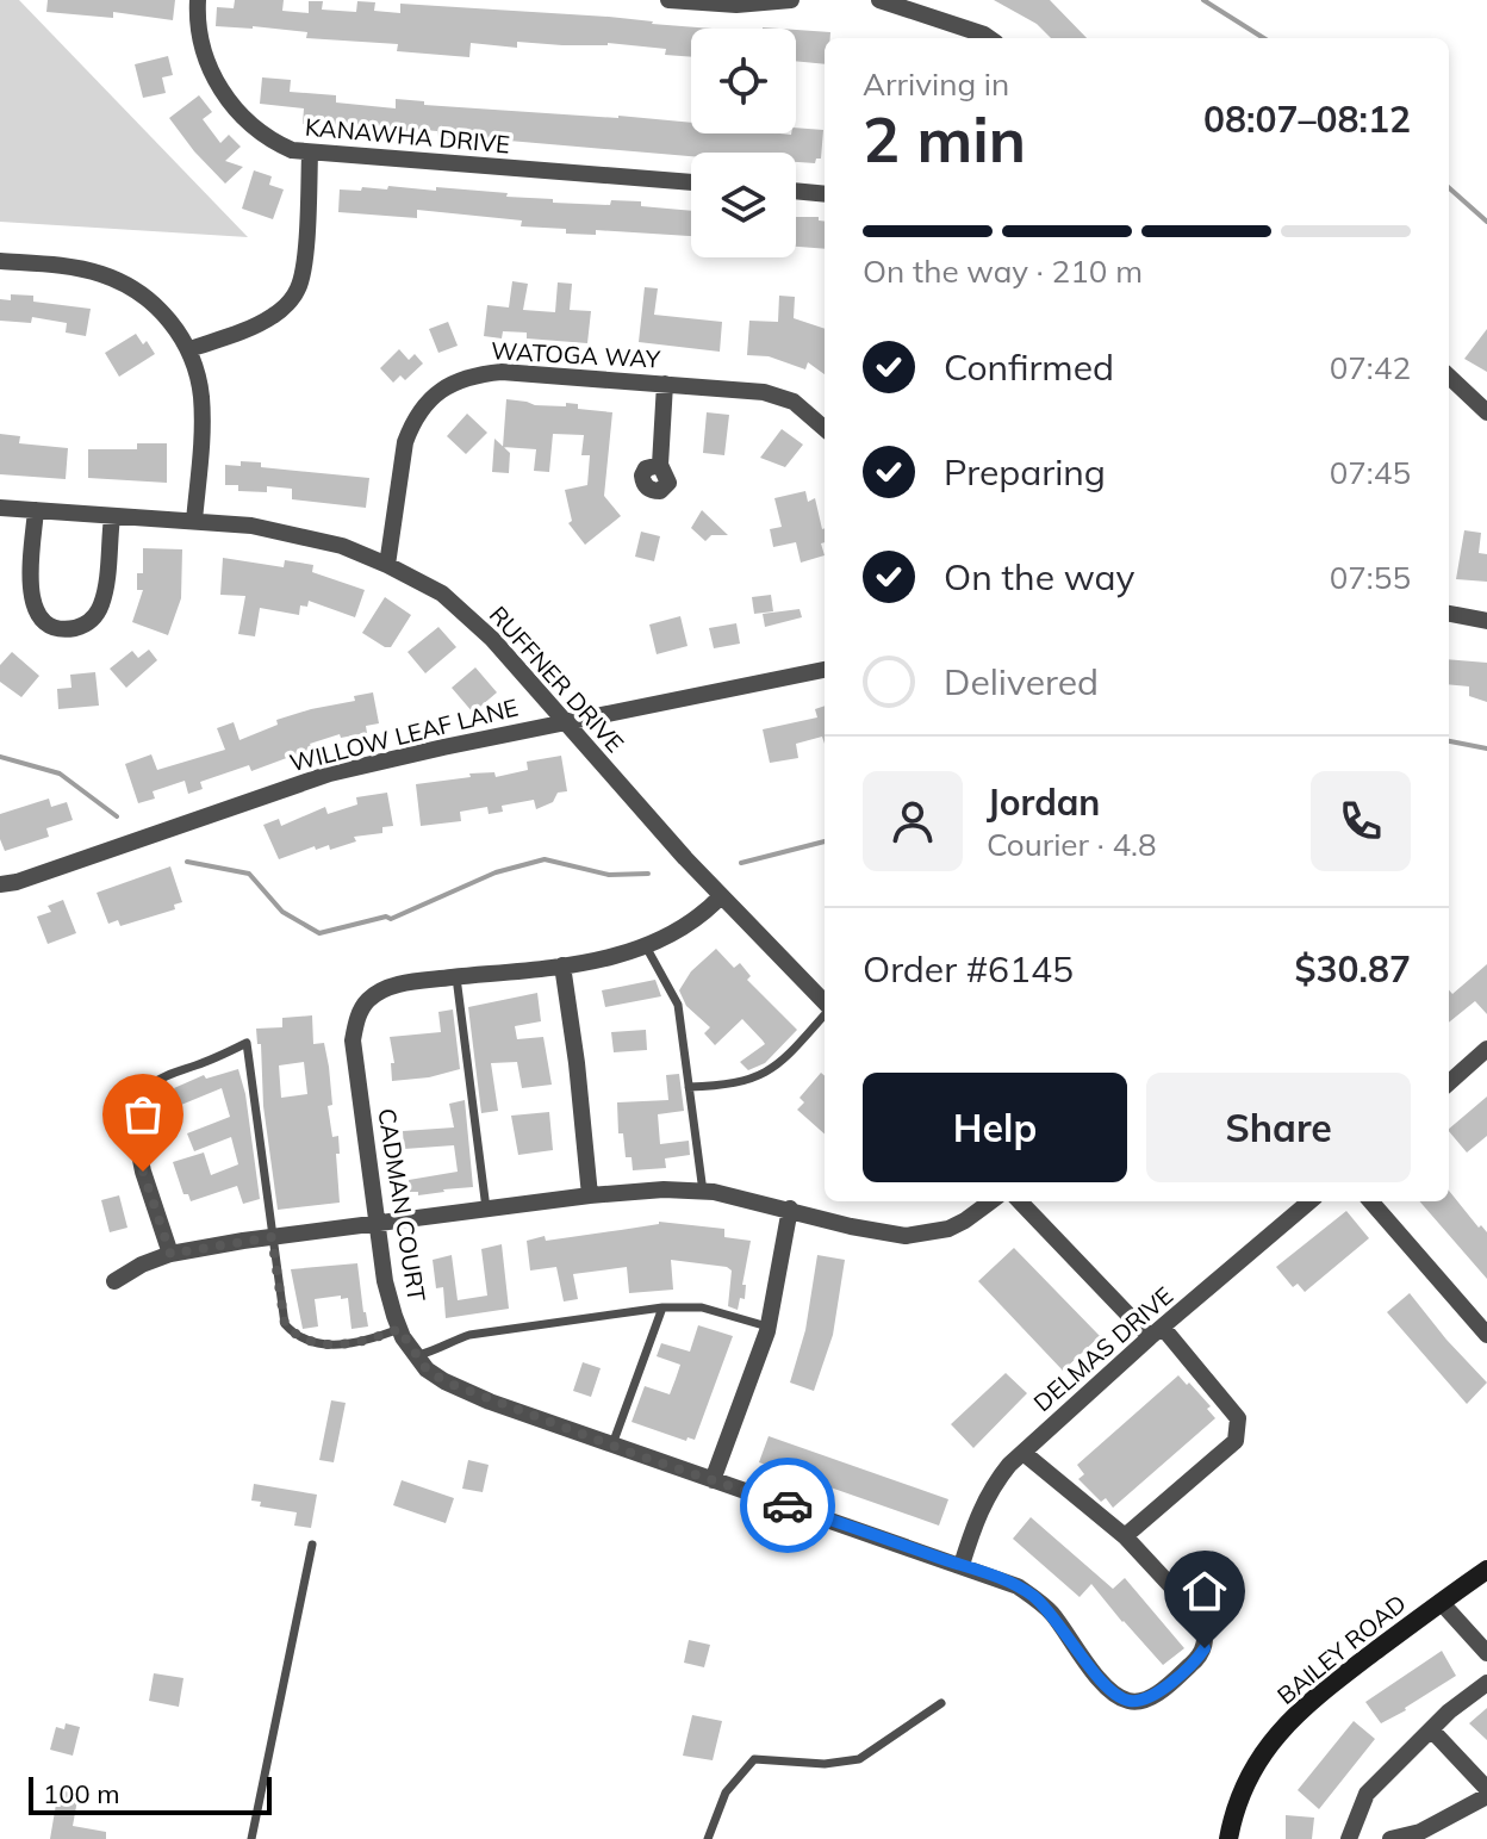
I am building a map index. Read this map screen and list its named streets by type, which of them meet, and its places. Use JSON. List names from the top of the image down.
{
  "streets": {
    "street": [
      "KANAWHA DRIVE",
      "WATOGA WAY",
      "RUFFNER DRIVE",
      "WILLOW LEAF LANE",
      "CADMAN COURT",
      "DELMAS DRIVE",
      "BAILEY ROAD"
    ]
  },
  "crossings": [
    ["WATOGA WAY", "RUFFNER DRIVE"],
    ["RUFFNER DRIVE", "WILLOW LEAF LANE"],
    ["RUFFNER DRIVE", "CADMAN COURT"],
    ["CADMAN COURT", "DELMAS DRIVE"]
  ],
  "scale_bar": "100 m",
  "page": {
    "heading": ["2 min", "Arriving in", "08:07–08:12"],
    "panel": [
      "Jordan",
      "Courier · 4.8",
      "Order #6145",
      "$30.87"
    ],
    "bar": "On the way · 210 m",
    "list": [
      ["Confirmed", "07:42"],
      ["Preparing", "07:45"],
      ["On the way", "07:55"],
      "Delivered"
    ],
    "buttons": ["Help", "Share"],
    "scale": "100 m"
  }
}
